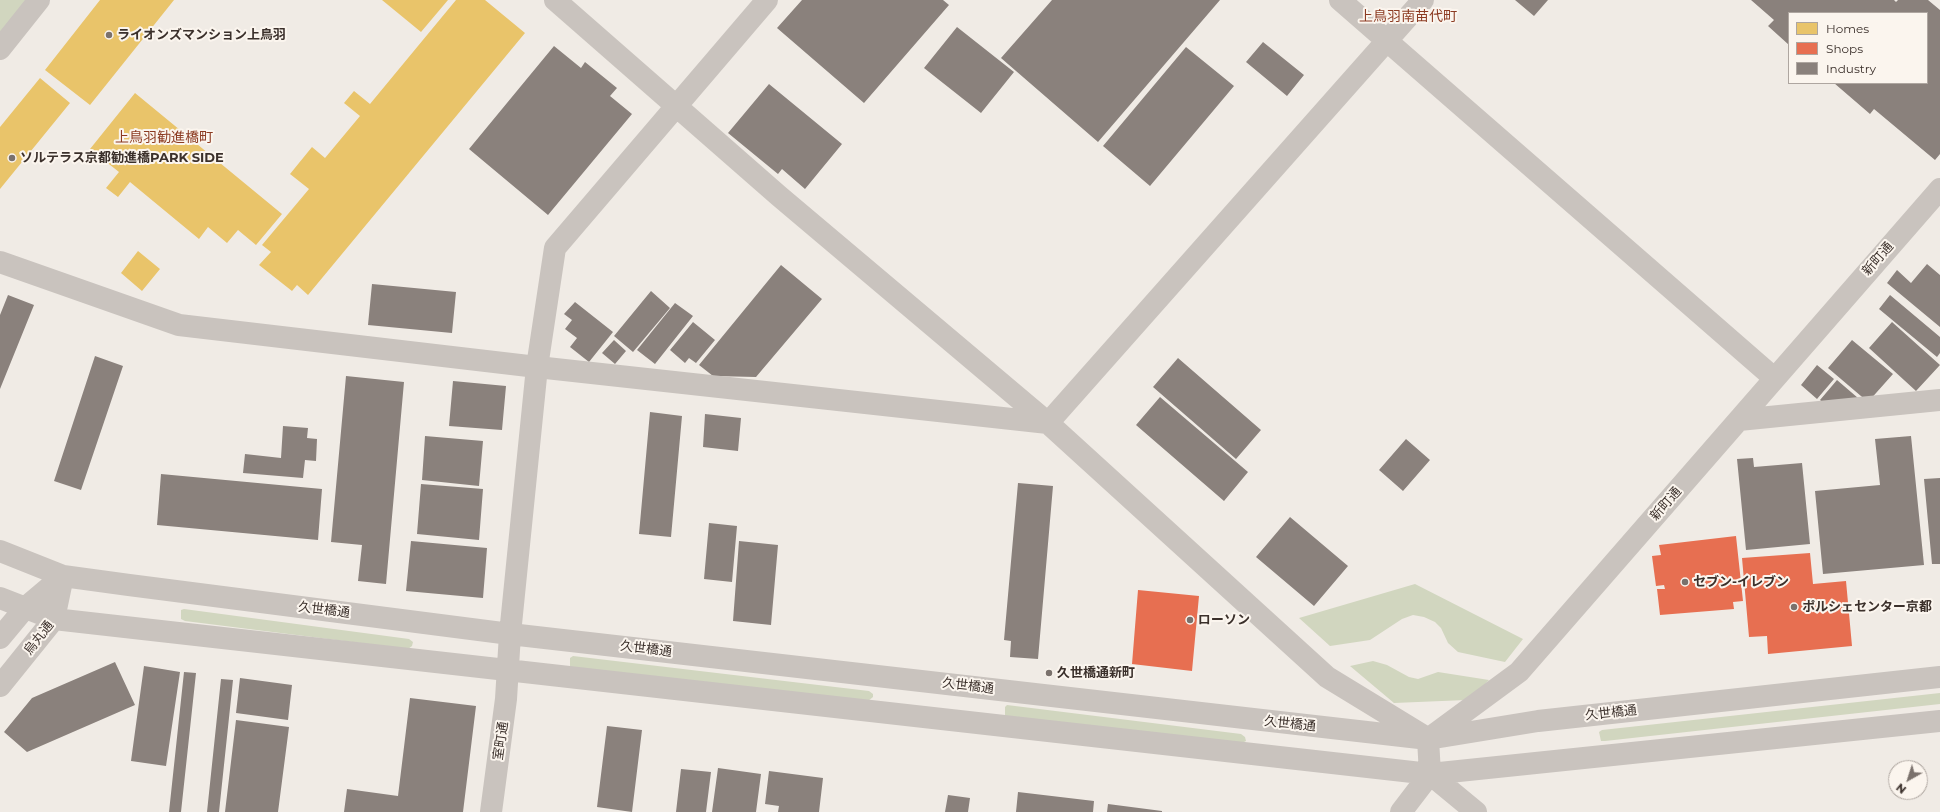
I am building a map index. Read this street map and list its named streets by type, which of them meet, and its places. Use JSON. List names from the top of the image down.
{
  "streets": {
    "street": [
      "新町通",
      "久世橋通",
      "烏丸通",
      "室町通"
    ]
  },
  "crossings": [
    ["新町通", "久世橋通"],
    ["久世橋通", "烏丸通"],
    ["久世橋通", "室町通"]
  ],
  "districts": ["上鳥羽南苗代町", "上鳥羽勧進橋町"],
  "places": [
    "ライオンズマンション上鳥羽",
    "ソルテラス京都勧進橋PARK SIDE",
    "セブン-イレブン",
    "ポルシェセンター京都",
    "ローソン",
    "久世橋通新町"
  ],
  "legend": ["Homes", "Shops", "Industry"],
  "north": "bottom left"
}
